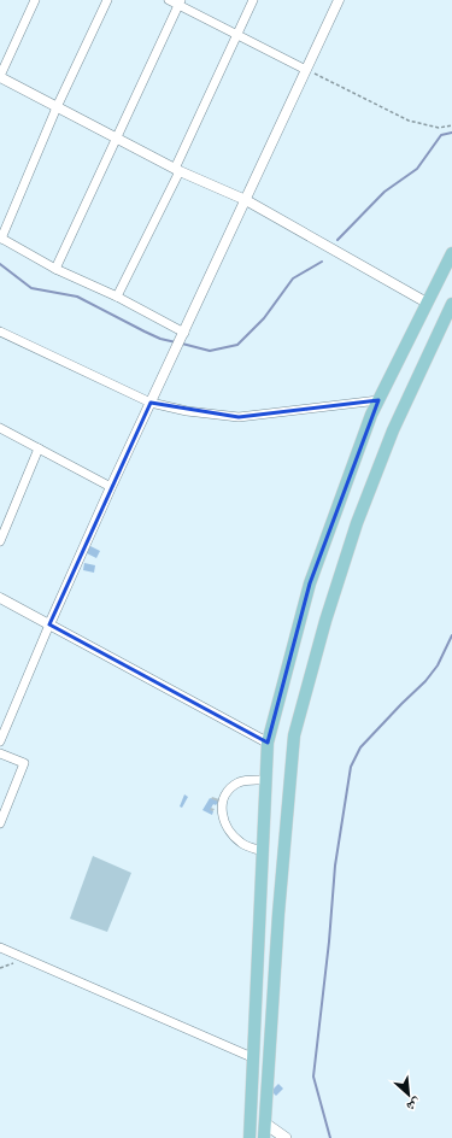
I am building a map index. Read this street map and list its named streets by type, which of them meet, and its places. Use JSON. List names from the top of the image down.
{
  "north": "bottom right"
}
